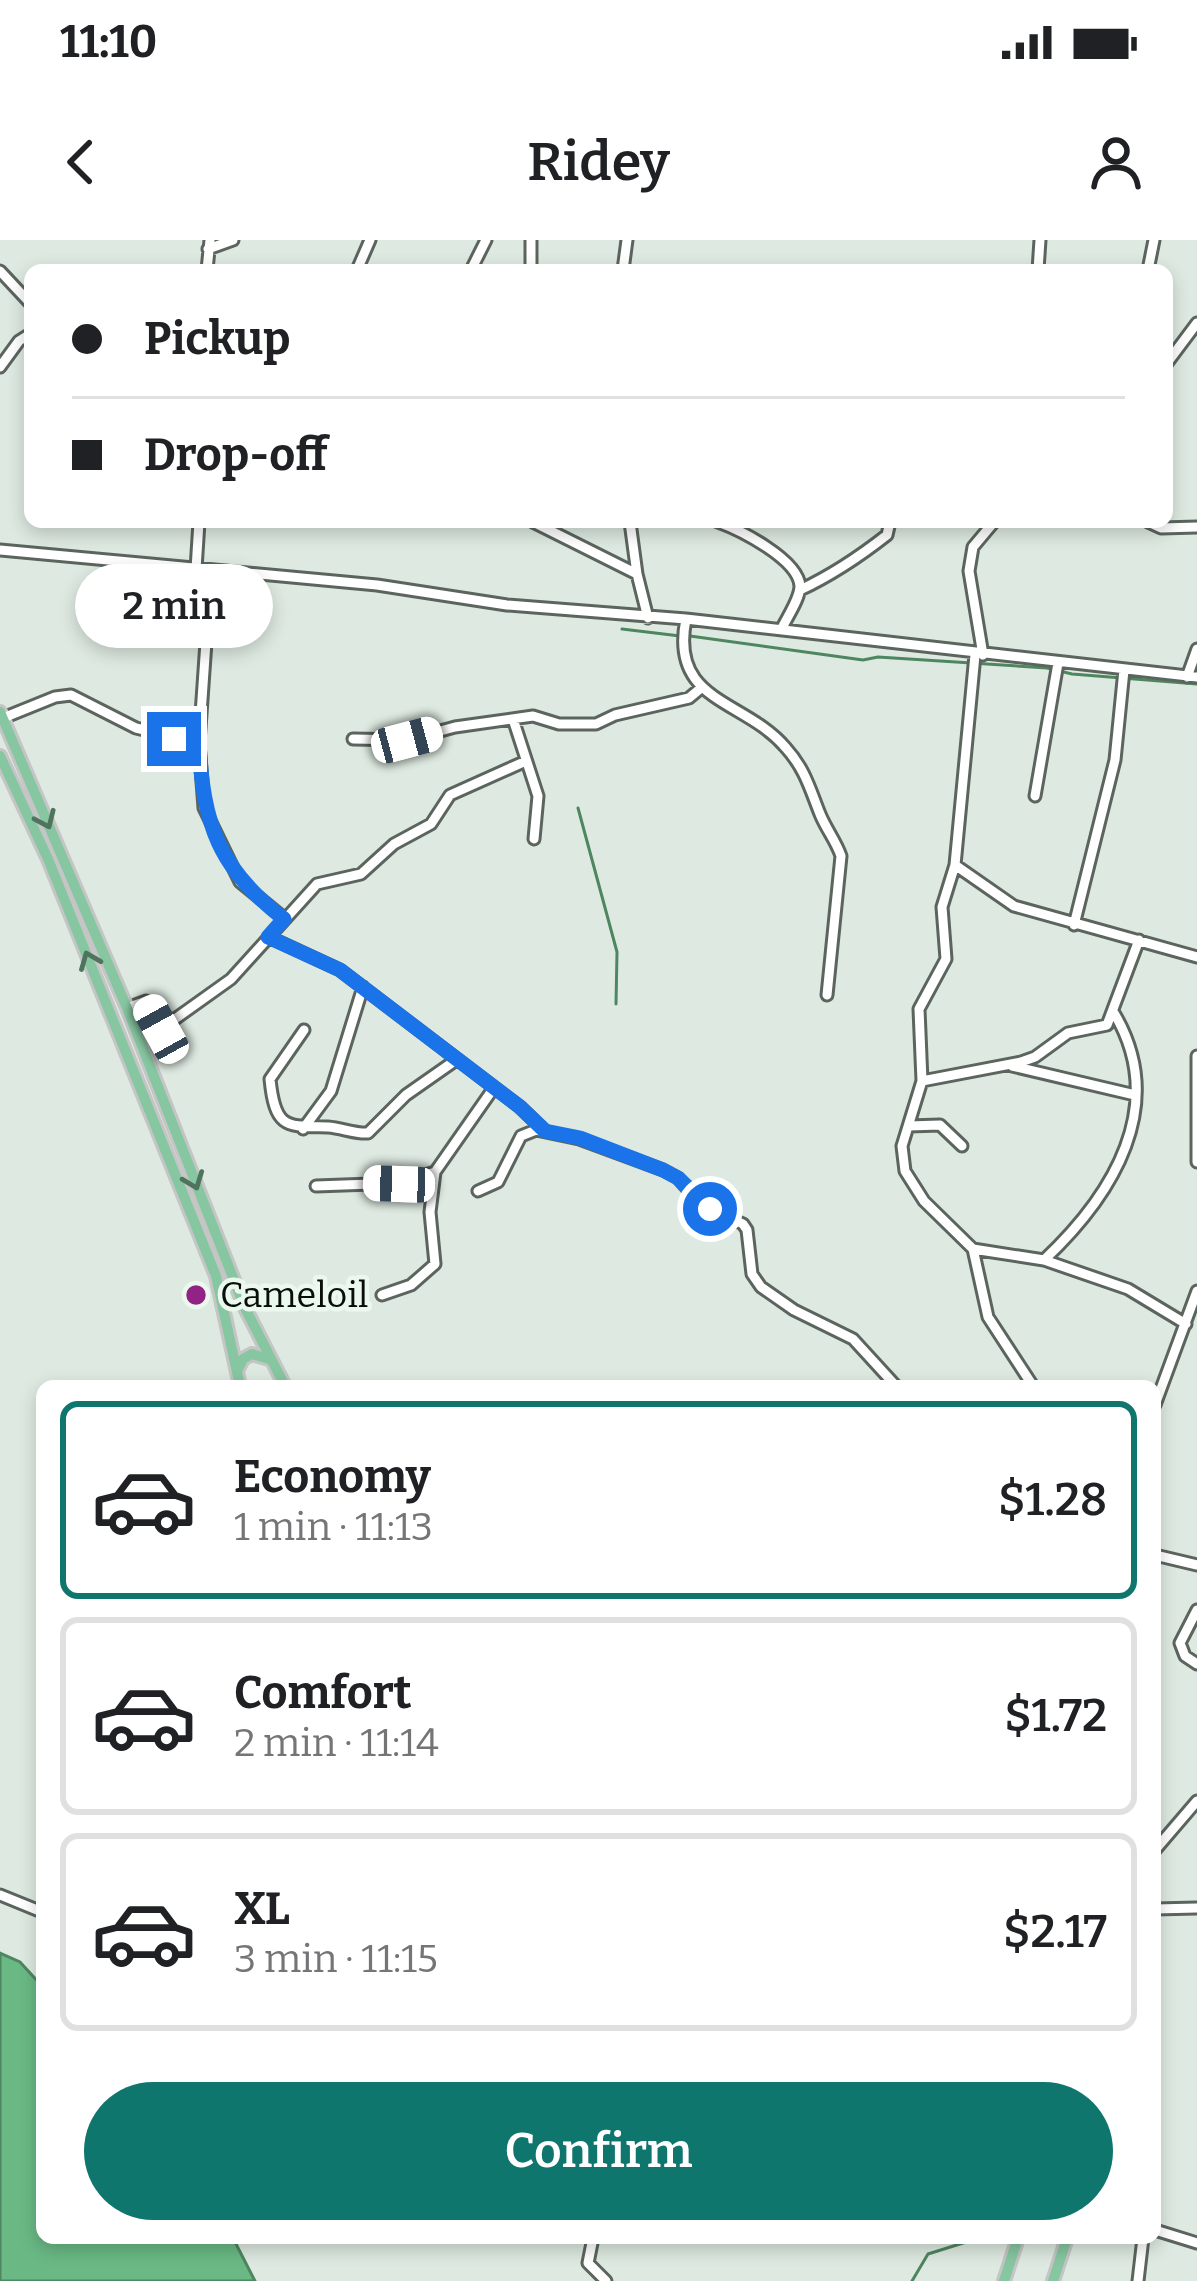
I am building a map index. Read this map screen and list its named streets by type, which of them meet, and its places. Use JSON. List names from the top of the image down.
{
  "places": ["Cameloil"],
  "page": {
    "status": "11:10",
    "header": "Ridey",
    "banner": ["Pickup", "Drop-off"],
    "bubble": "2 min",
    "list": [
      {
        "name": "Economy",
        "note": "1 min · 11:13",
        "value": "$1.28"
      },
      {
        "name": "Comfort",
        "note": "2 min · 11:14",
        "value": "$1.72"
      },
      {
        "name": "XL",
        "note": "3 min · 11:15",
        "value": "$2.17"
      }
    ],
    "buttons": "Confirm"
  }
}
